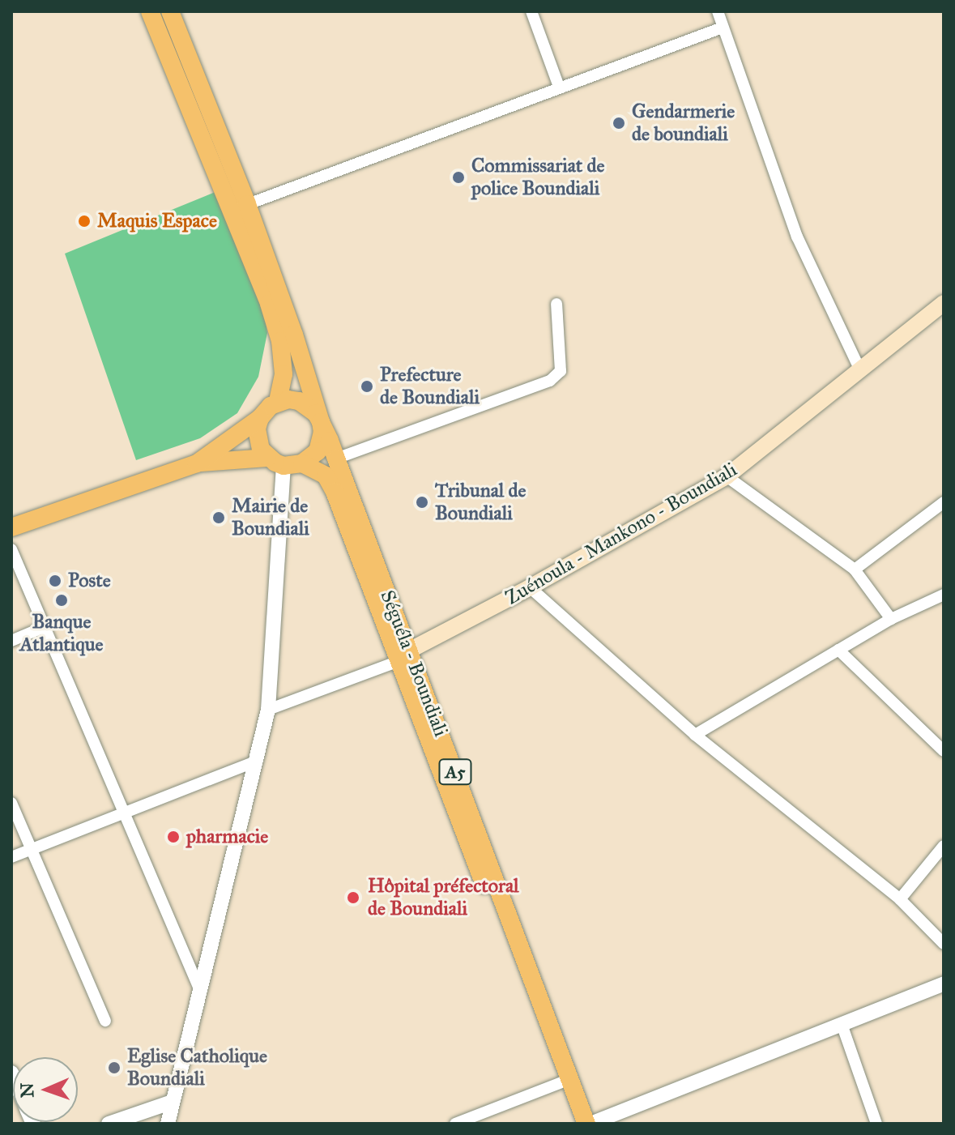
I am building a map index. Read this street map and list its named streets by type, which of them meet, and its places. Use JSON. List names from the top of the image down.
{
  "streets": {
    "main road": ["Zuénoula - Mankono - Boundiali", "Séguéla - Boundiali", "A5"]
  },
  "crossings": [
    ["Zuénoula - Mankono - Boundiali", "Séguéla - Boundiali"]
  ],
  "places": [
    "Gendarmerie de boundiali",
    "Commissariat de police Boundiali",
    "Maquis Espace",
    "Prefecture de Boundiali",
    "Tribunal de Boundiali",
    "Mairie de Boundiali",
    "Poste",
    "Banque Atlantique",
    "pharmacie",
    "Hôpital préfectoral de Boundiali",
    "Eglise Catholique Boundiali"
  ],
  "north": "left"
}
